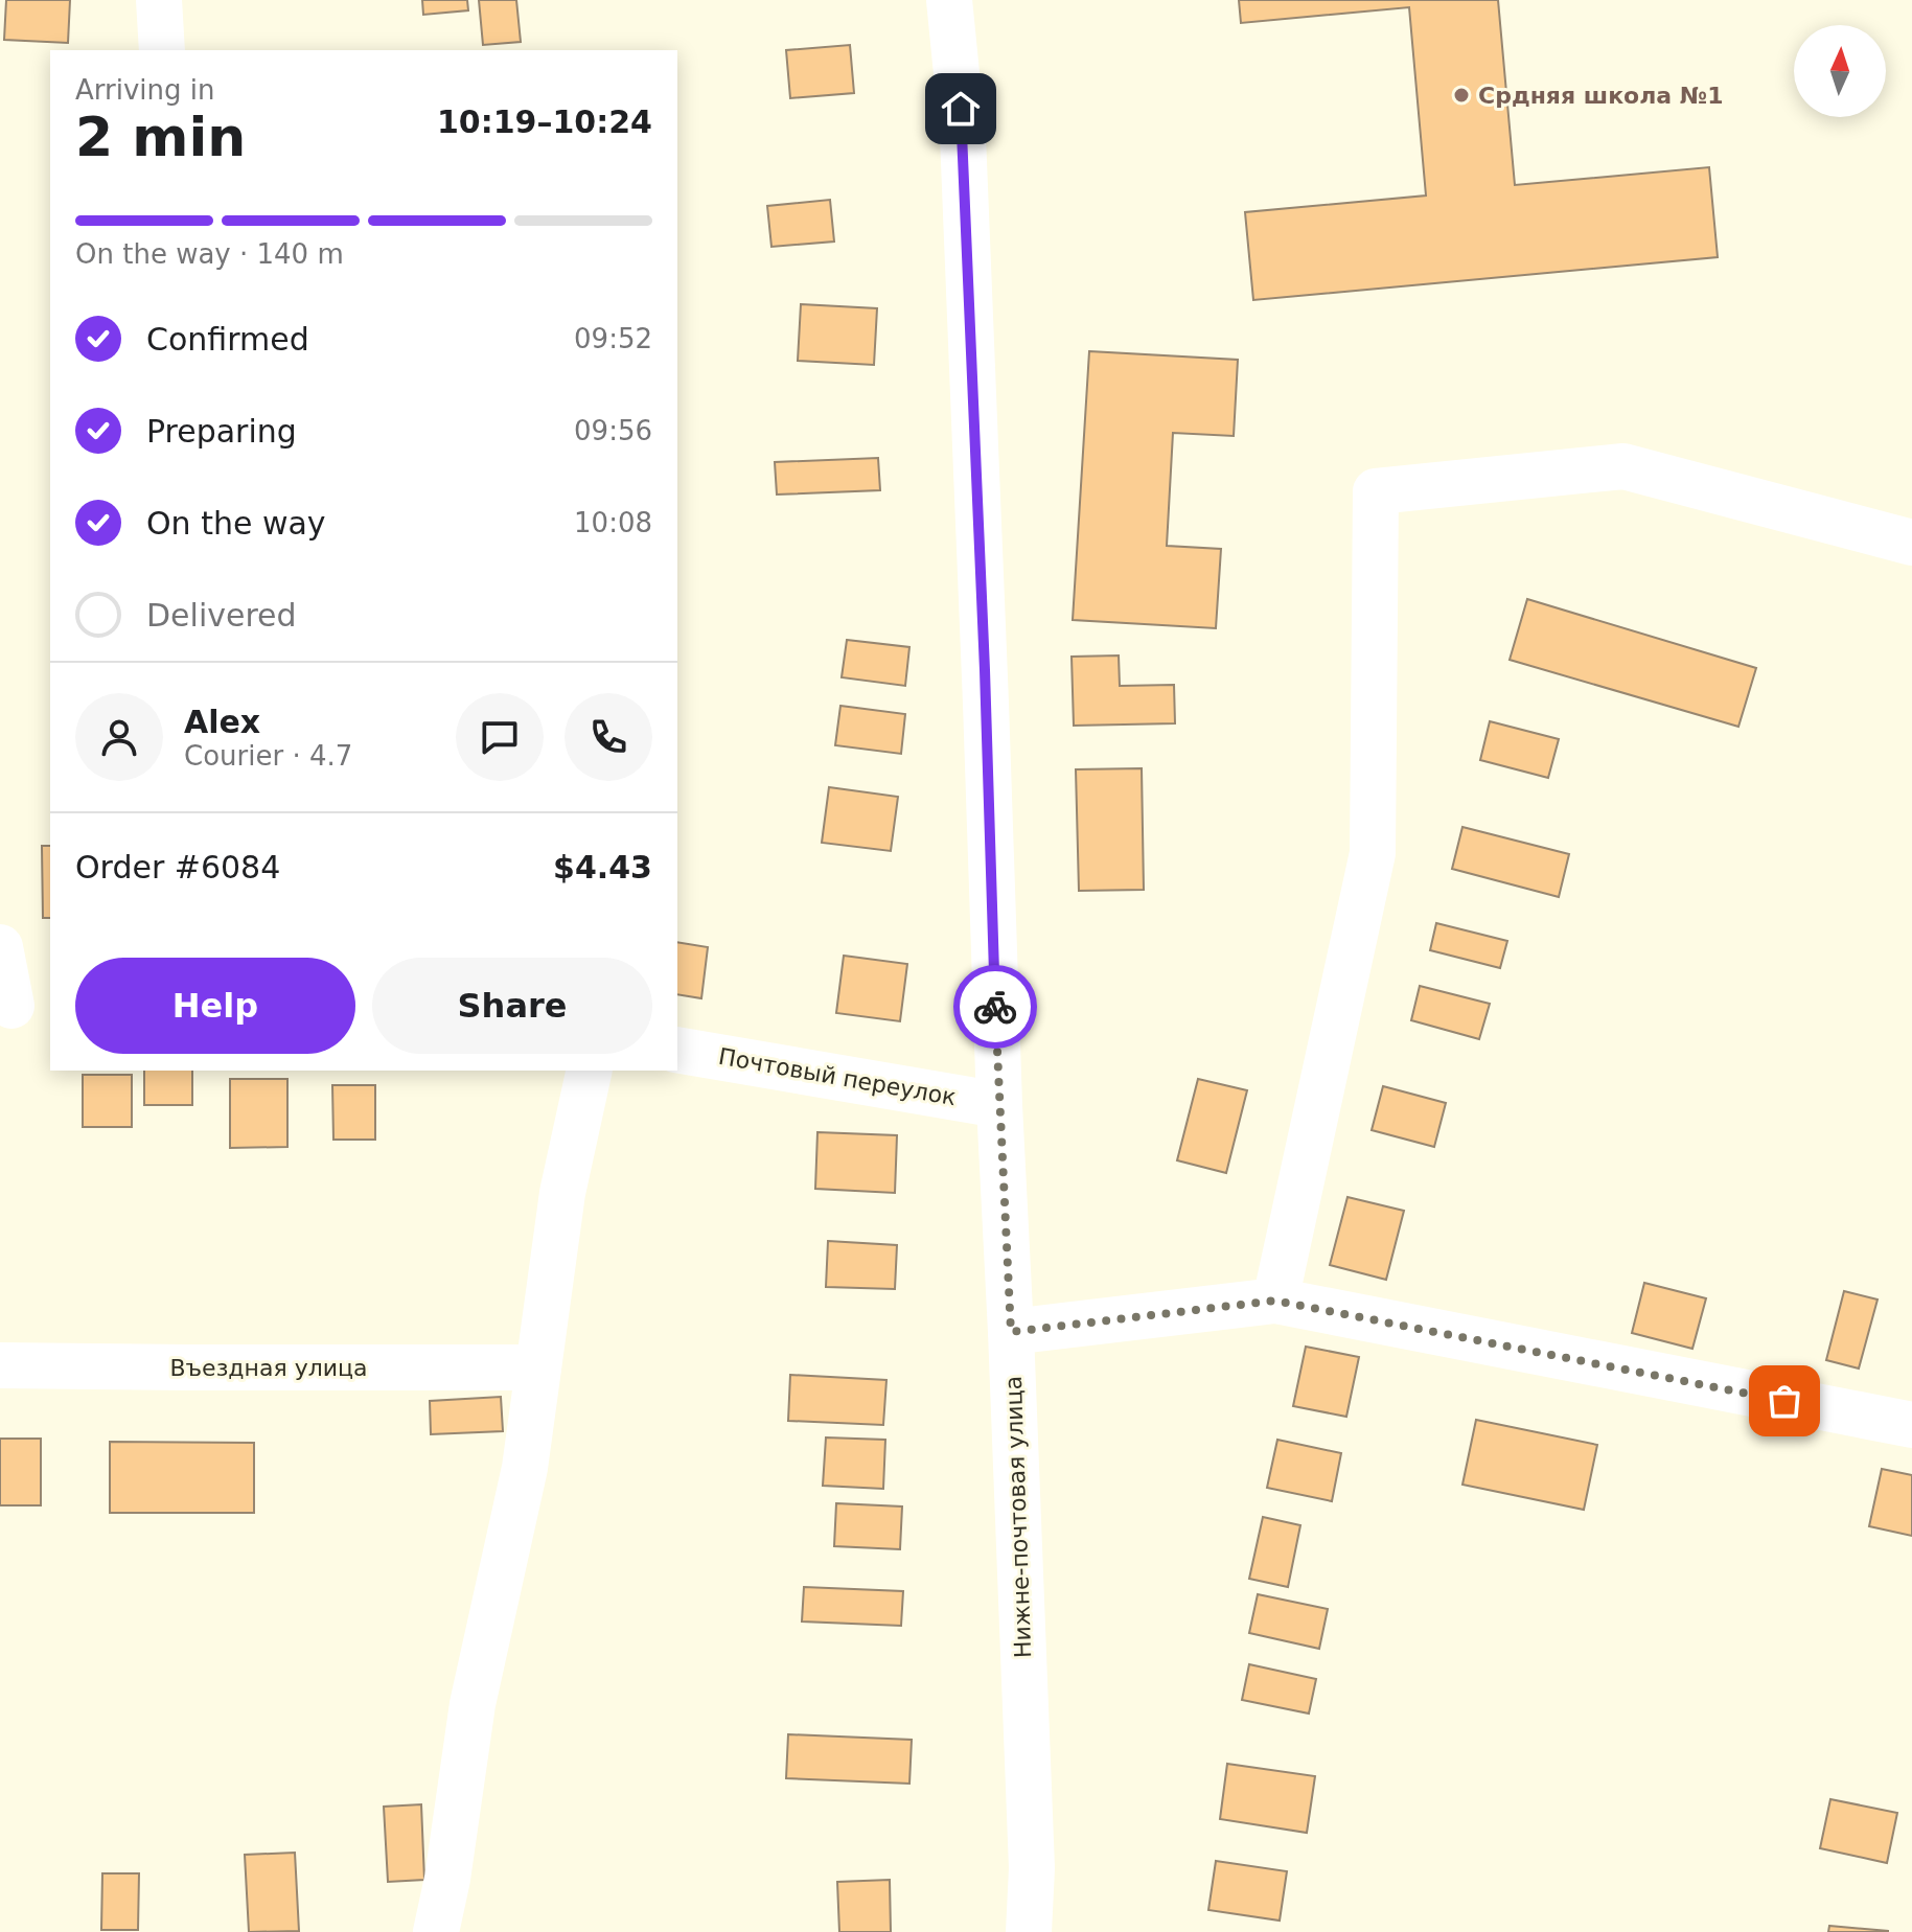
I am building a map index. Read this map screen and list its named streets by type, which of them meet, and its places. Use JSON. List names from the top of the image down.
{
  "streets": {
    "street": ["Почтовый переулок", "Въездная улица", "Нижне-почтовая улица"]
  },
  "crossings": [
    ["Почтовый переулок", "Нижне-почтовая улица"]
  ],
  "places": ["Срдняя школа №1"],
  "north": "top",
  "page": {
    "heading": ["2 min", "Arriving in", "10:19–10:24"],
    "panel": [
      "Alex",
      "Courier · 4.7",
      "Order #6084",
      "$4.43"
    ],
    "bar": "On the way · 140 m",
    "list": [
      ["Confirmed", "09:52"],
      ["Preparing", "09:56"],
      ["On the way", "10:08"],
      "Delivered"
    ],
    "buttons": ["Help", "Share"]
  }
}
